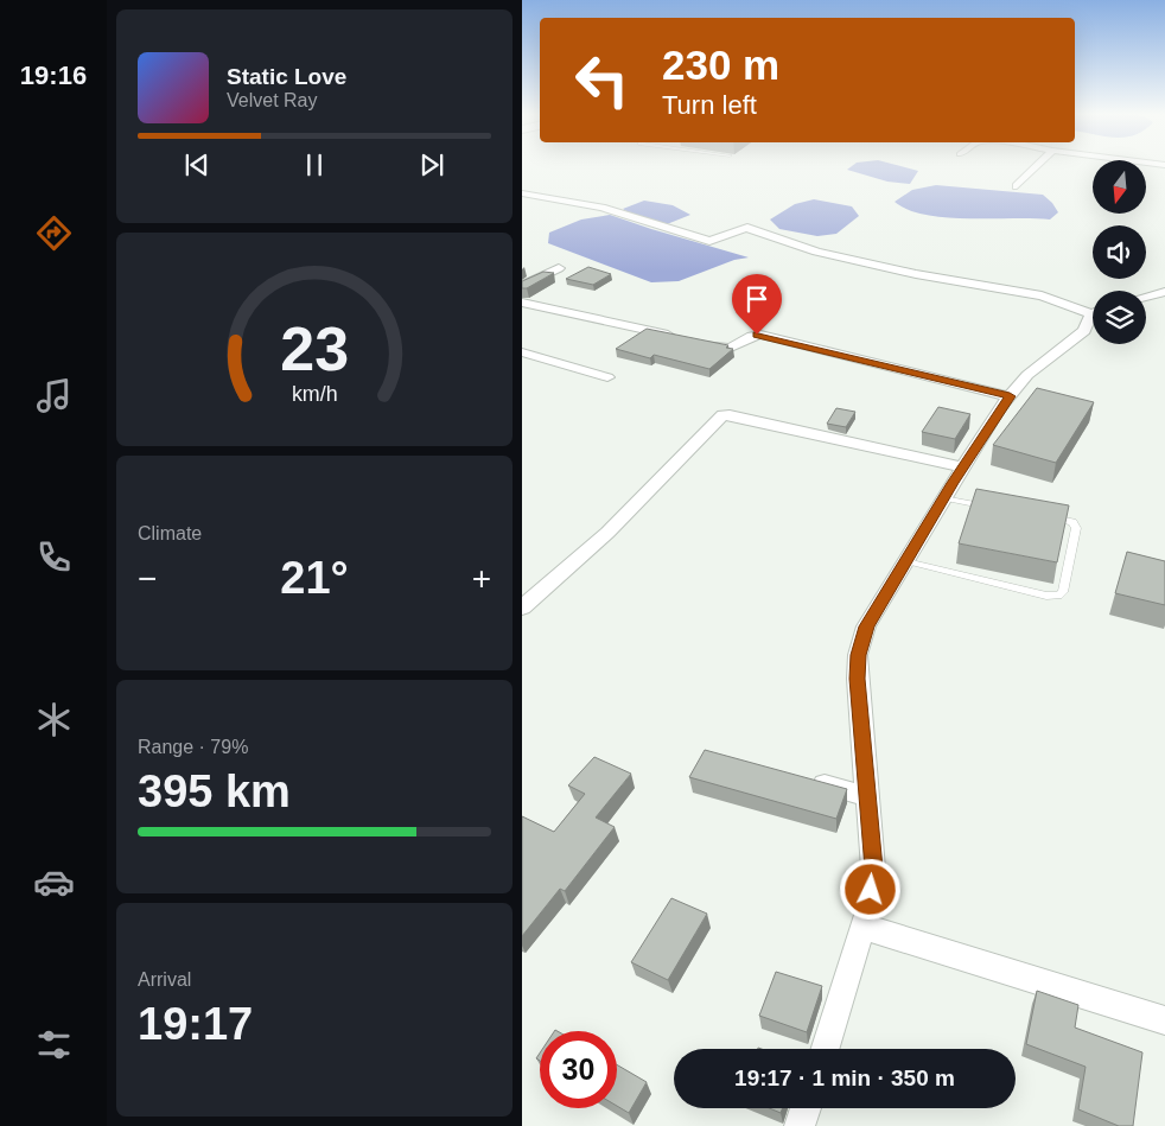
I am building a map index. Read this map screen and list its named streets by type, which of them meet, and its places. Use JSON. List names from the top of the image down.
{
  "north": "bottom",
  "page": {
    "tabs": "19:16",
    "turn": ["230 m", "Turn left"],
    "song": ["Static Love", "Velvet Ray"],
    "tile": [
      "Climate",
      ["Range · 79%", "395 km"],
      ["Arrival", "19:17"]
    ],
    "heat": ["−", "21°", "+"],
    "limit": "30",
    "trip": "19:17 · 1 min · 350 m",
    "gauge": ["23", "km/h"]
  }
}
